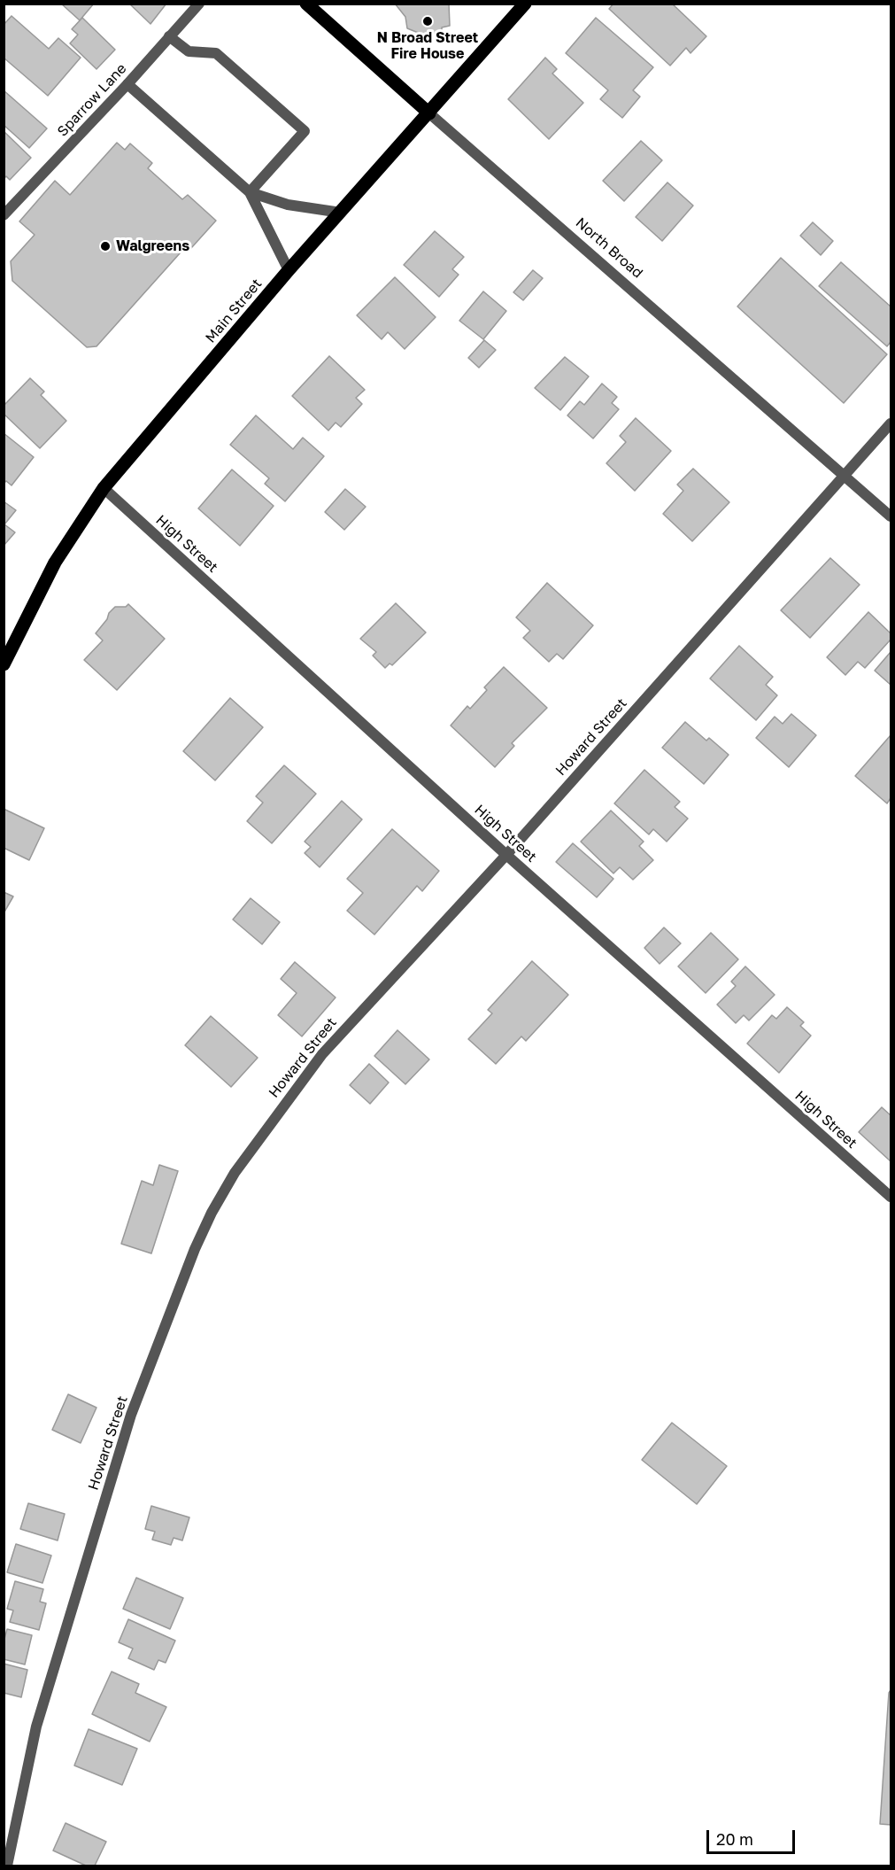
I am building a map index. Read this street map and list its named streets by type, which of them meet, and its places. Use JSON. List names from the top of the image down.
{
  "streets": {
    "main road": ["North Broad", "Main Street"],
    "street": ["Sparrow Lane", "High Street", "Howard Street"]
  },
  "crossings": [
    ["North Broad", "Main Street"],
    ["North Broad", "Howard Street"],
    ["Main Street", "High Street"],
    ["High Street", "Howard Street"]
  ],
  "places": ["N Broad Street Fire House", "Walgreens"],
  "scale_bar": "20 m"
}
